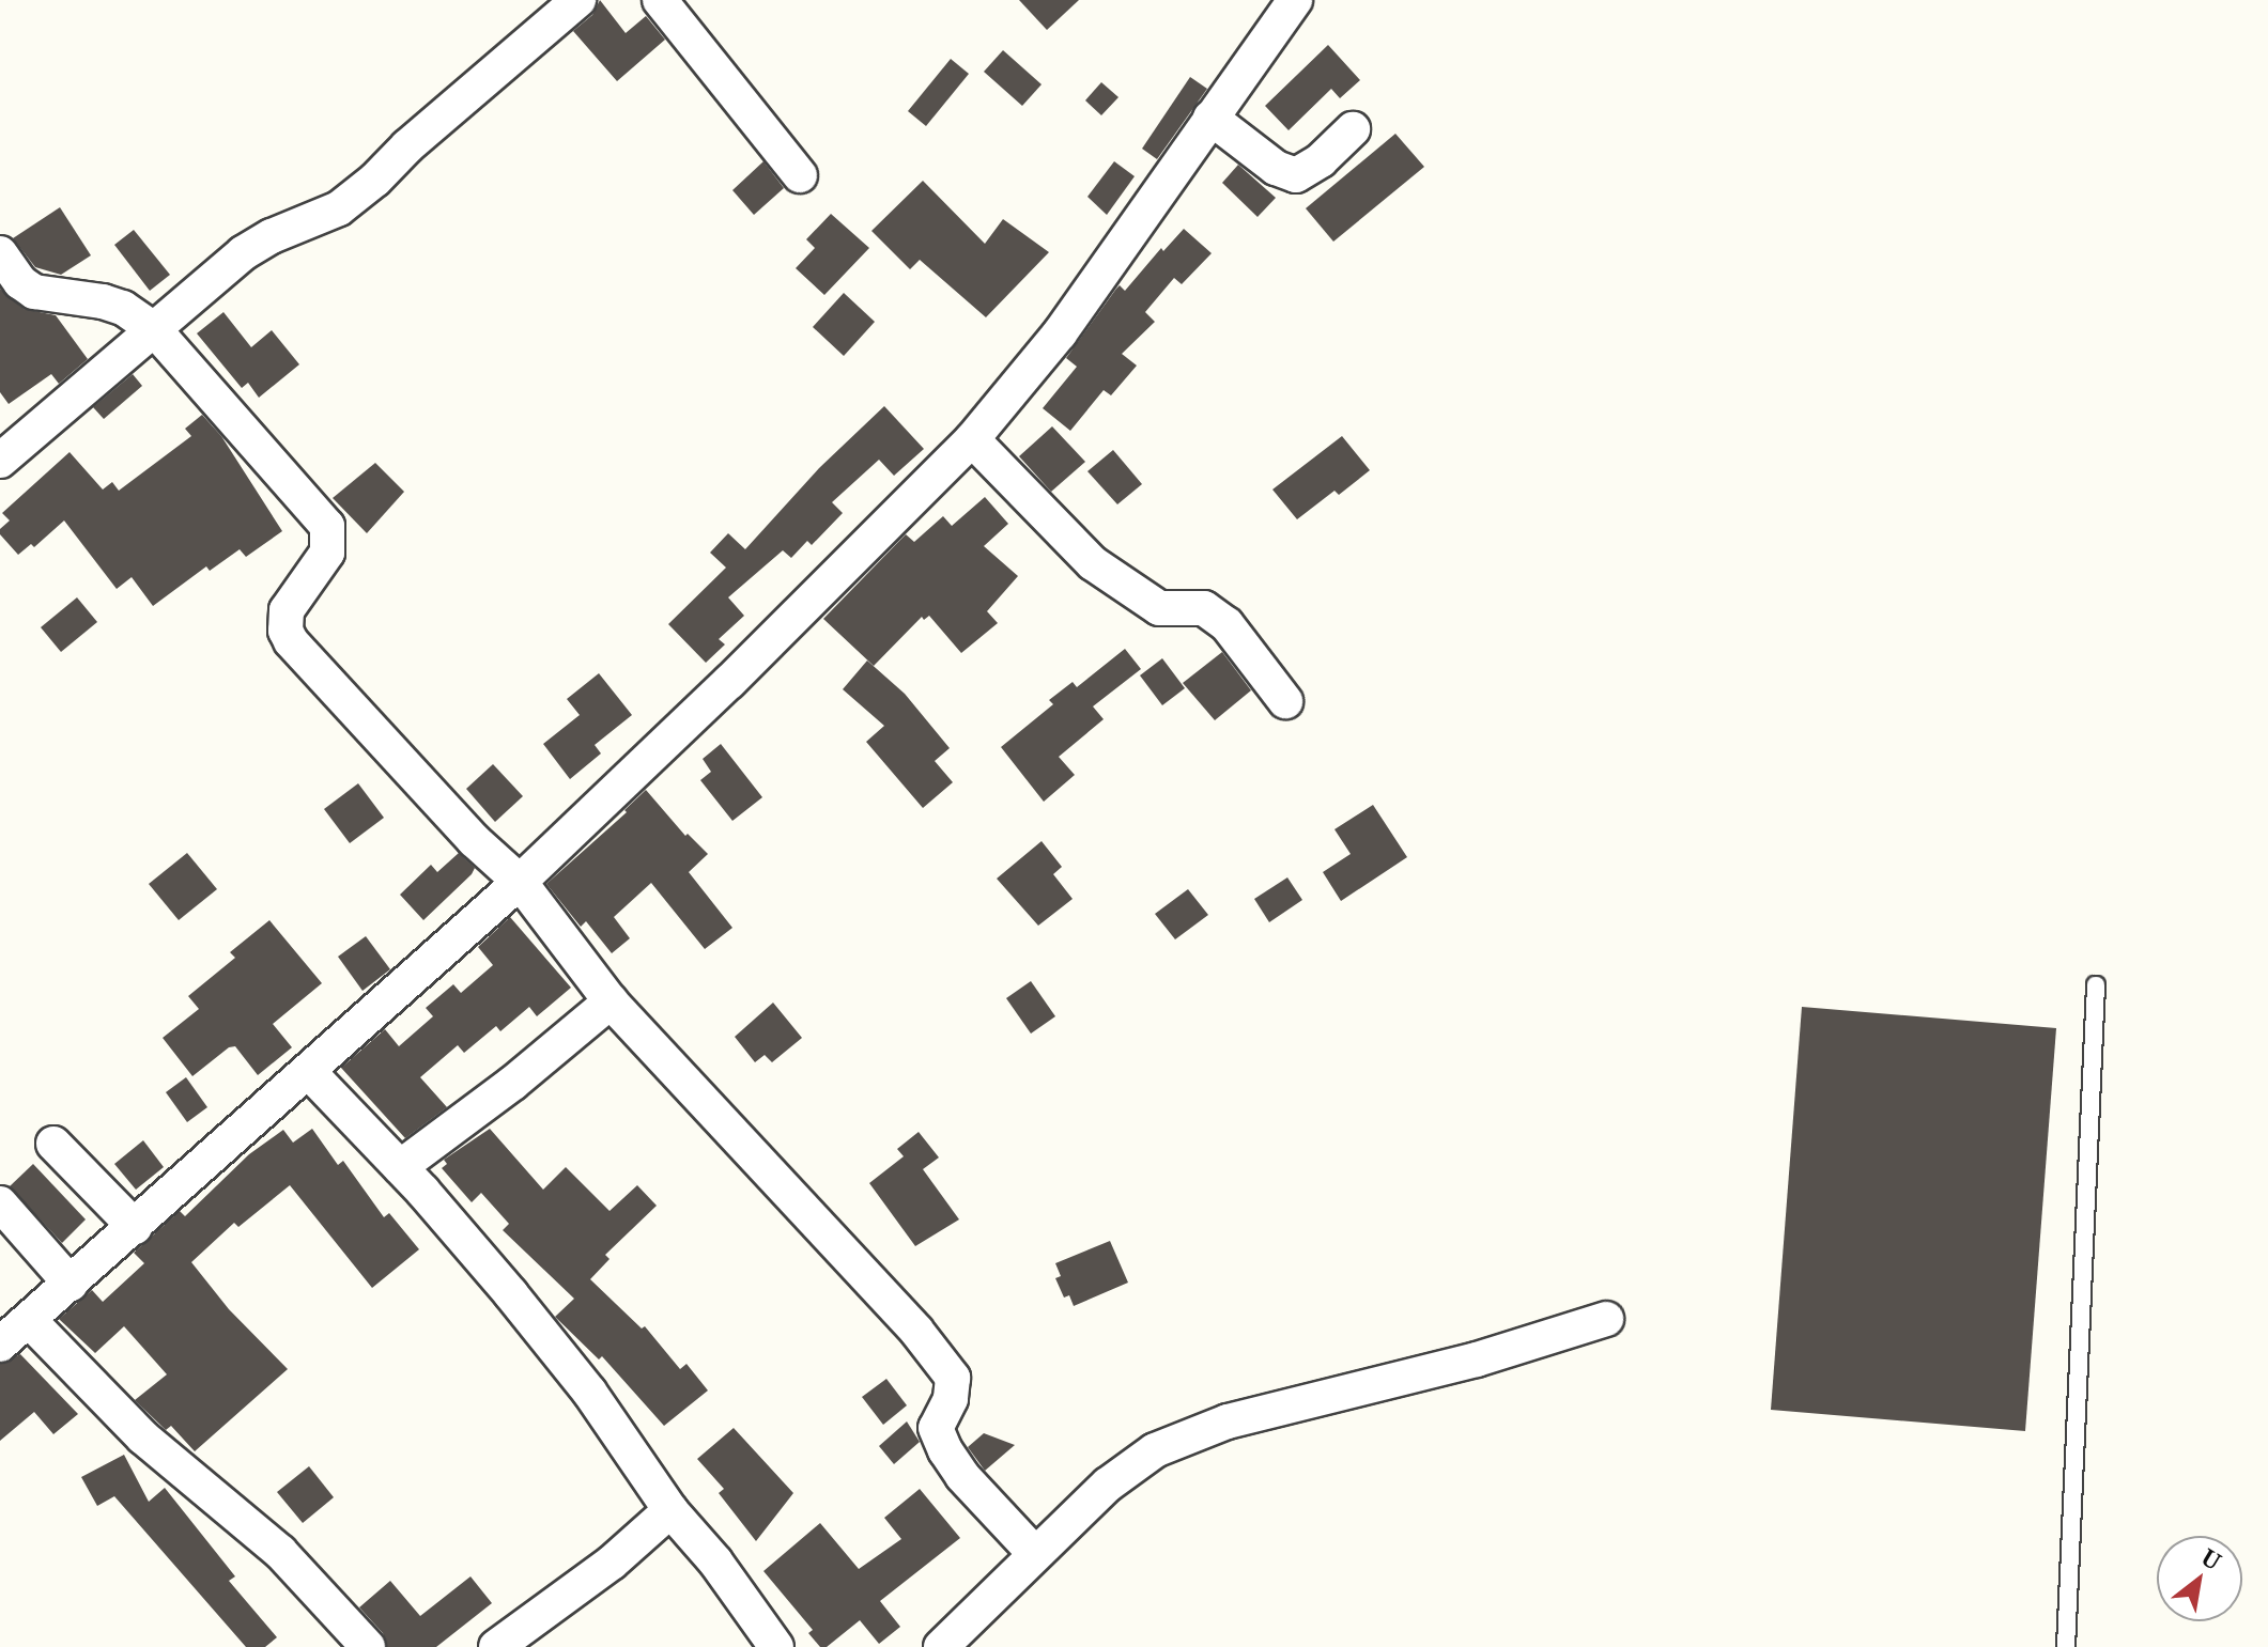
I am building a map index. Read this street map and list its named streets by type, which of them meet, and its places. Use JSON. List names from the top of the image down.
{
  "north": "top right"
}
